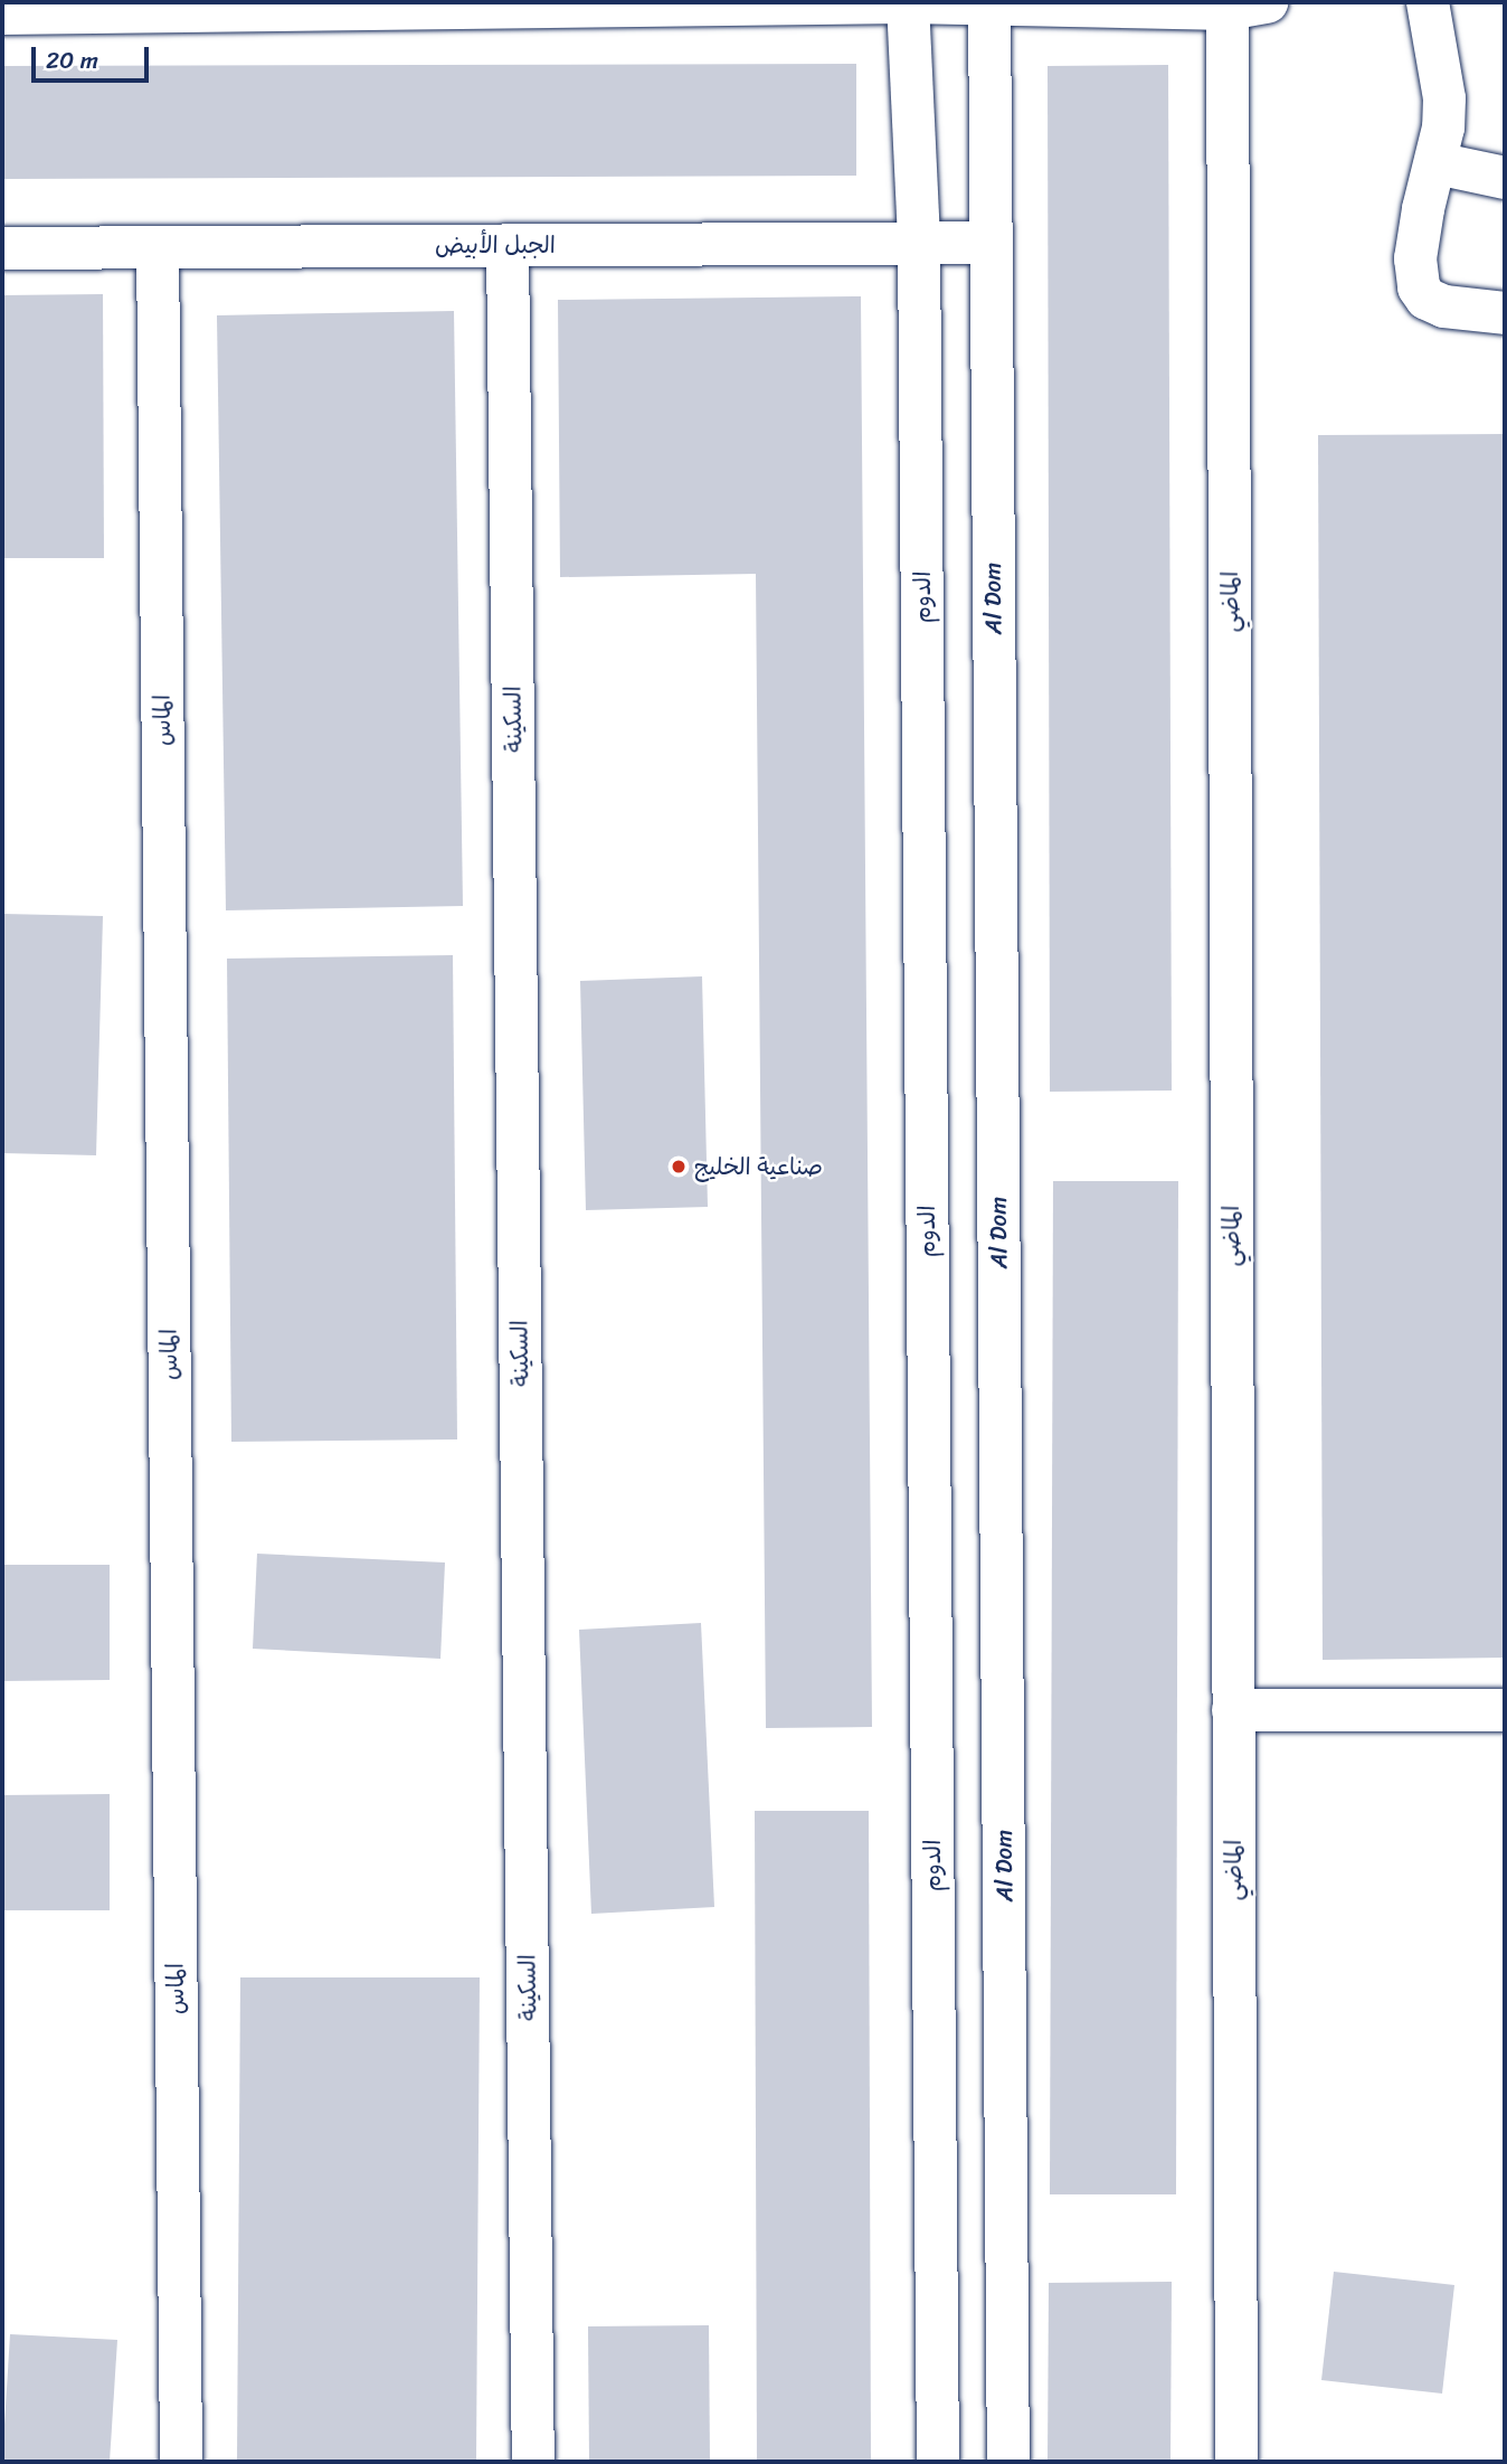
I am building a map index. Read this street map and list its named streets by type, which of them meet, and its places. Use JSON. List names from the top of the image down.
{
  "streets": {
    "street": [
      "الجبل الأبيض",
      "الدوم",
      "Al Dom",
      "الماضي",
      "السكينة",
      "الماس"
    ]
  },
  "crossings": [
    ["الجبل الأبيض", "الدوم"],
    ["الجبل الأبيض", "Al Dom"],
    ["الجبل الأبيض", "السكينة"],
    ["الجبل الأبيض", "الماس"]
  ],
  "places": ["صناعية الخليج"],
  "scale_bar": "20 m"
}
